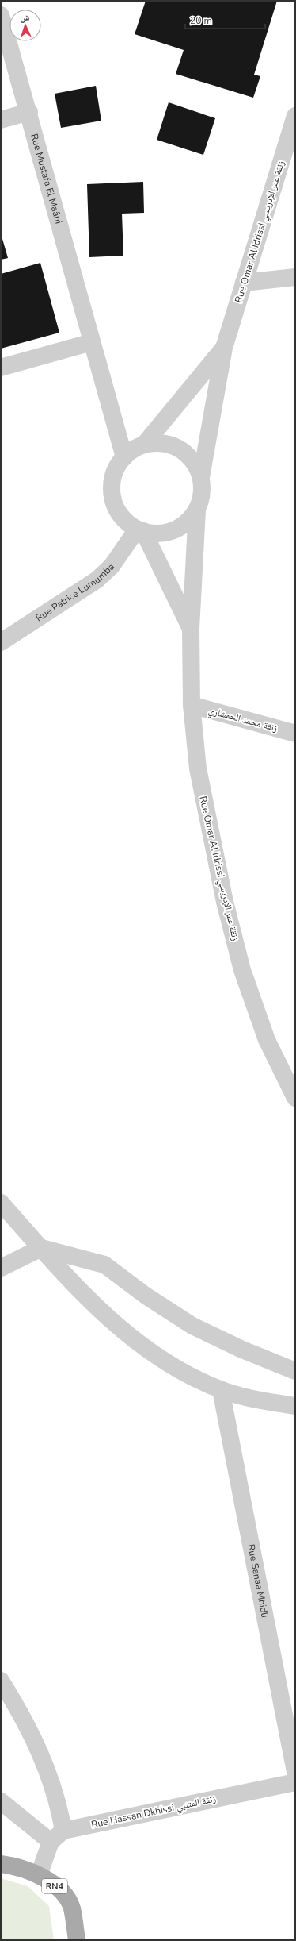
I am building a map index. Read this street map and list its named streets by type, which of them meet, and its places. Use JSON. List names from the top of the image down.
{
  "streets": {
    "main road": ["RN4"],
    "street": [
      "Rue Mustafa El Maâni",
      "Rue Omar Al Idrissi زنقة عمر الإدريسي",
      "Rue Patrice Lumumba",
      "زنقة محمد الحمشاري",
      "Rue Sanaa Mhidli",
      "Rue Hassan Dkhissi زنقة المتنبي"
    ]
  },
  "crossings": [
    ["Rue Mustafa El Maâni", "Rue Omar Al Idrissi زنقة عمر الإدريسي"],
    ["Rue Mustafa El Maâni", "Rue Patrice Lumumba"],
    ["Rue Omar Al Idrissi زنقة عمر الإدريسي", "Rue Patrice Lumumba"],
    ["Rue Omar Al Idrissi زنقة عمر الإدريسي", "زنقة محمد الحمشاري"],
    ["Rue Hassan Dkhissi زنقة المتنبي", "RN4"]
  ],
  "scale_bar": "20 m",
  "north": "top"
}
